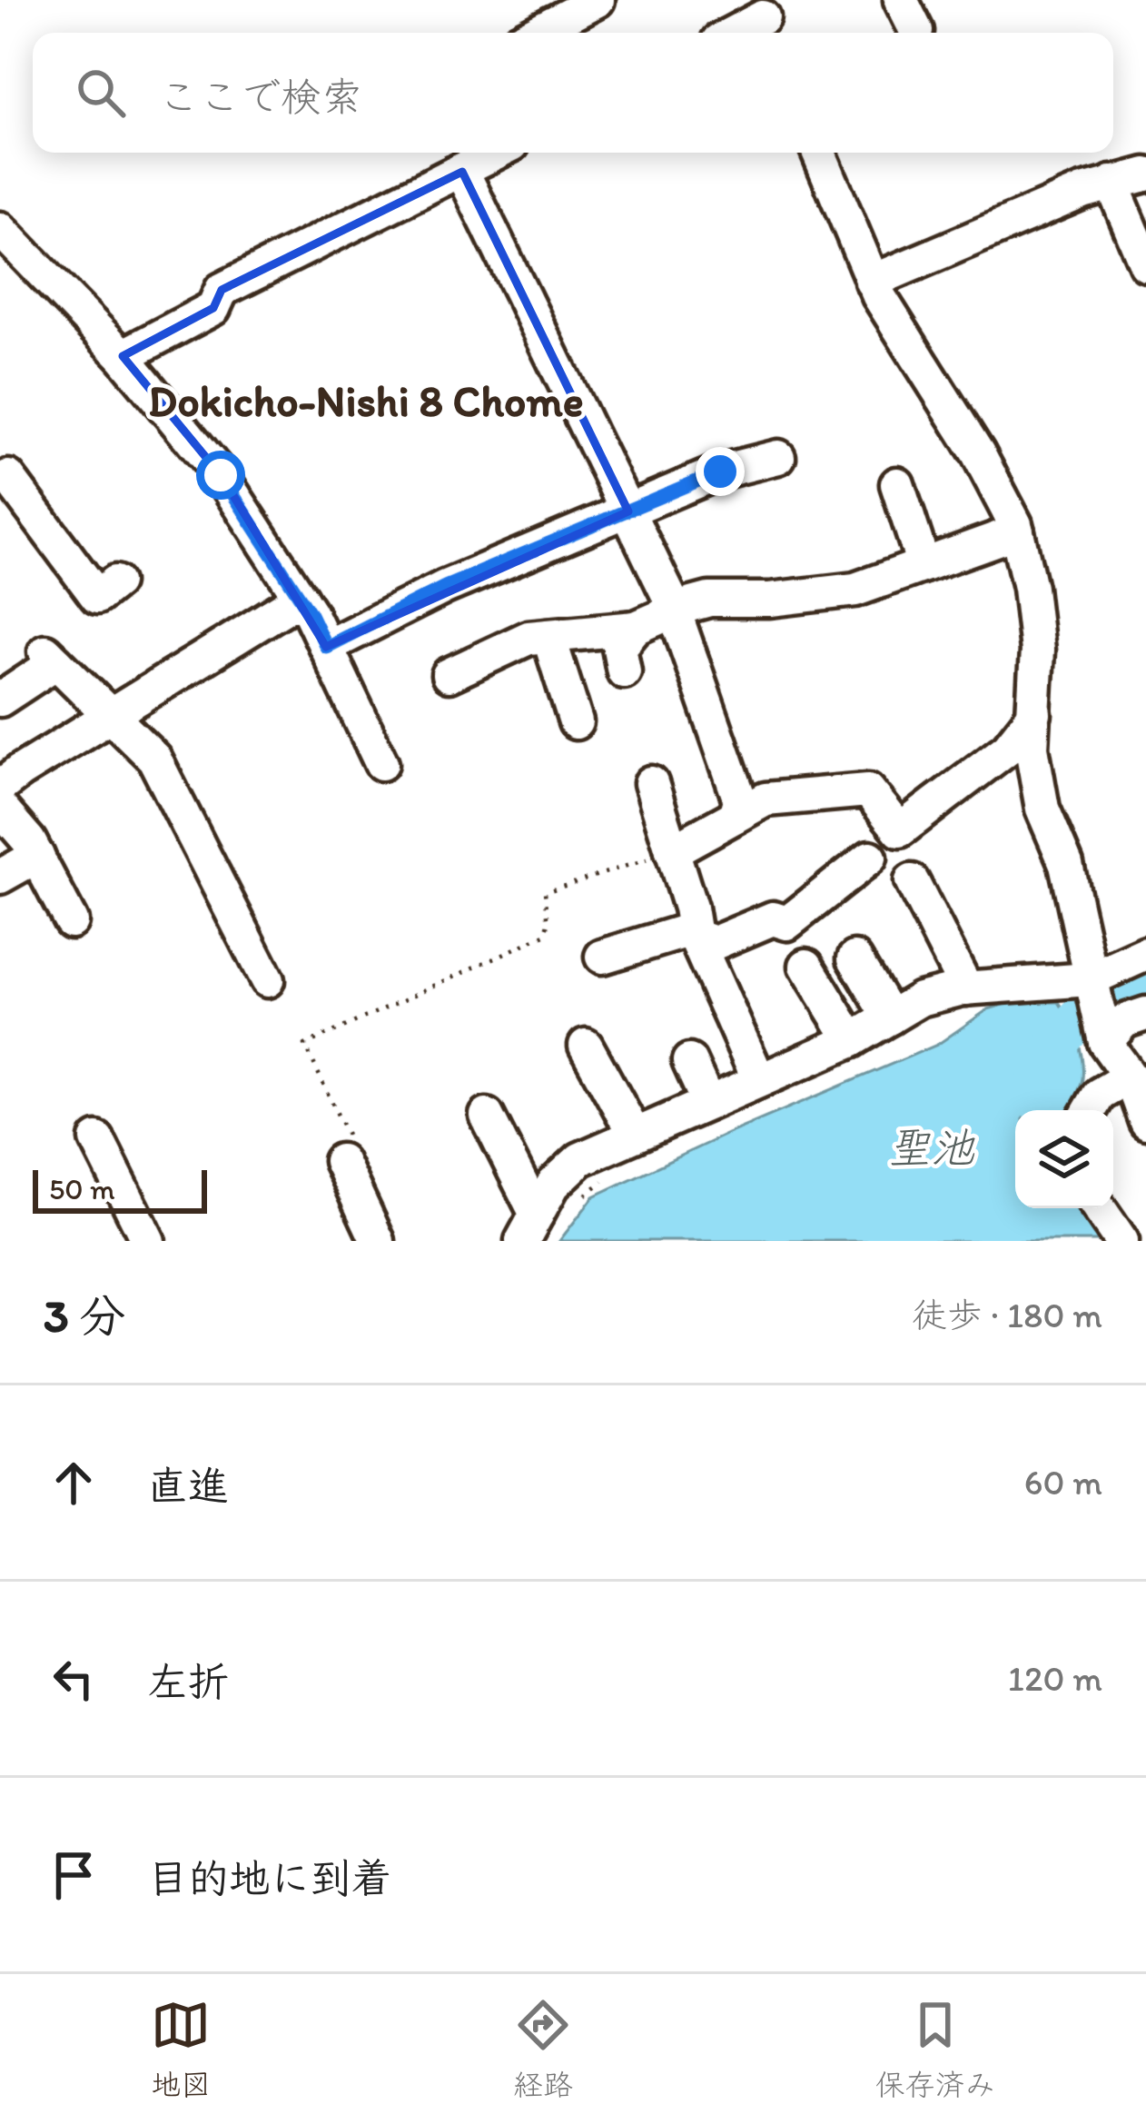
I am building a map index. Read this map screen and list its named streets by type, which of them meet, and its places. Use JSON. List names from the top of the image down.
{
  "districts": ["Dokicho-Nishi 8 Chome"],
  "water": ["聖池"],
  "scale_bar": "50 m",
  "page": {
    "search": "ここで検索",
    "scale": "50 m",
    "heading": ["3 分", "徒歩 · 180 m"],
    "list": [
      ["直進", "60 m"],
      ["左折", "120 m"],
      "目的地に到着"
    ],
    "nav": ["地図", "経路", "保存済み"]
  }
}
